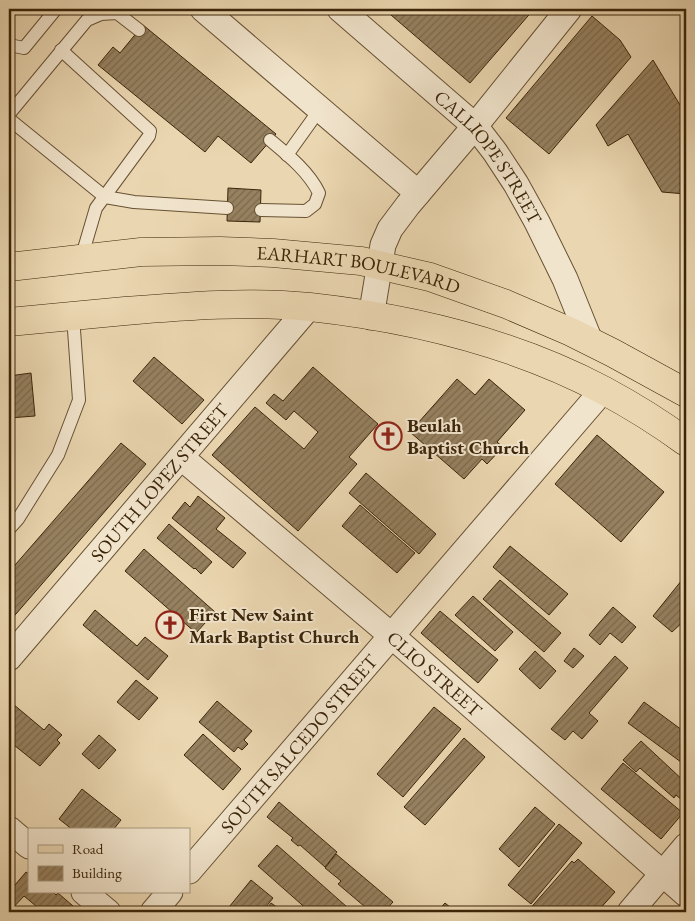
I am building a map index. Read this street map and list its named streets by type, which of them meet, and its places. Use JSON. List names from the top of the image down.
{
  "streets": {
    "main road": ["EARHART BOULEVARD"],
    "street": [
      "CALLIOPE STREET",
      "SOUTH LOPEZ STREET",
      "CLIO STREET",
      "SOUTH SALCEDO STREET"
    ]
  },
  "crossings": [
    ["CALLIOPE STREET", "EARHART BOULEVARD"],
    ["SOUTH LOPEZ STREET", "CLIO STREET"],
    ["CLIO STREET", "SOUTH SALCEDO STREET"]
  ],
  "places": {
    "church": ["Beulah Baptist Church", "First New Saint Mark Baptist Church"]
  },
  "legend": ["Road", "Building"]
}
